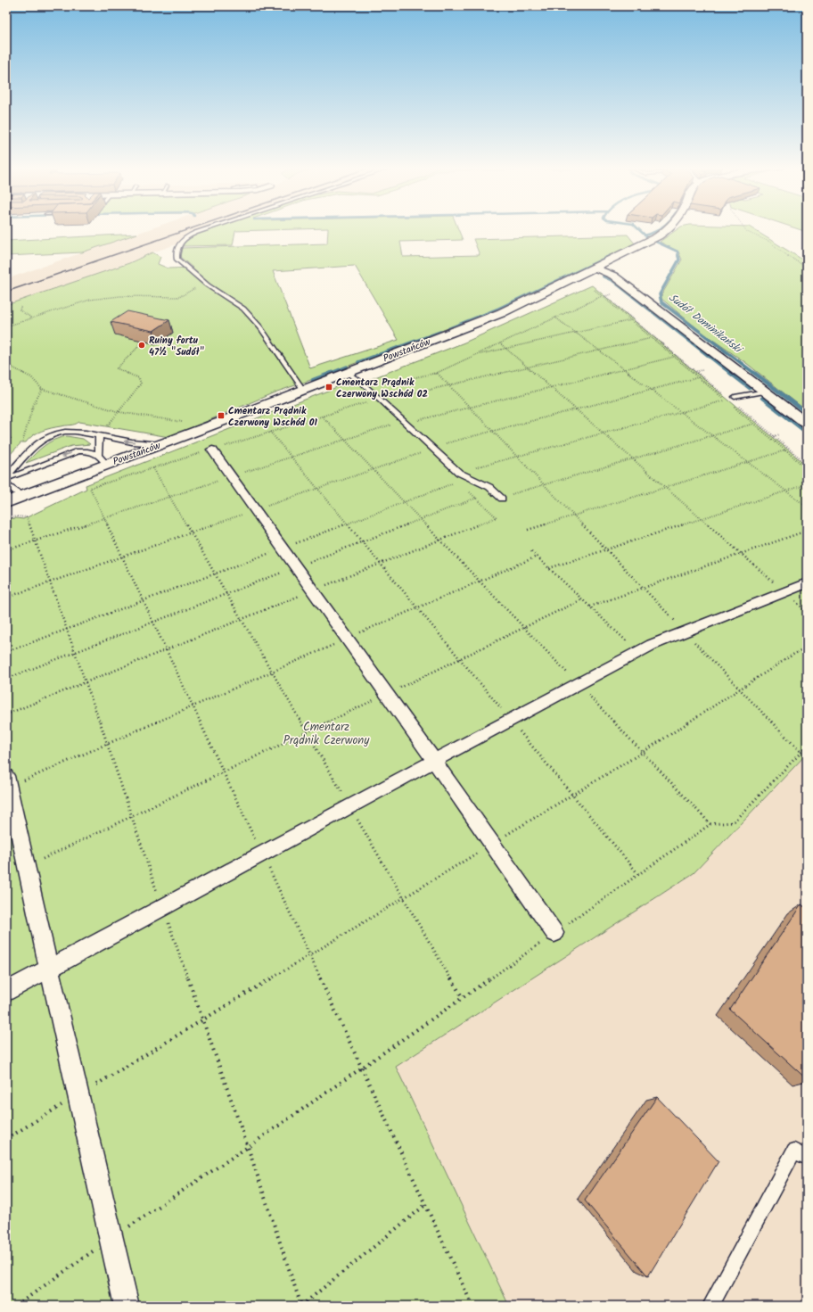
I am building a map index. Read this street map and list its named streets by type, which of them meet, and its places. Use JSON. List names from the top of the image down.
{
  "streets": {
    "street": ["Powstańców"]
  },
  "water": ["Sudół Dominikański"],
  "parks": ["Cmentarz Prądnik Czerwony"],
  "places": {
    "other": ["Ruiny fortu 47½ \"Sudół\""],
    "transit": ["Cmentarz Prądnik Czerwony Wschód 02", "Cmentarz Prądnik Czerwony Wschód 01"]
  }
}
